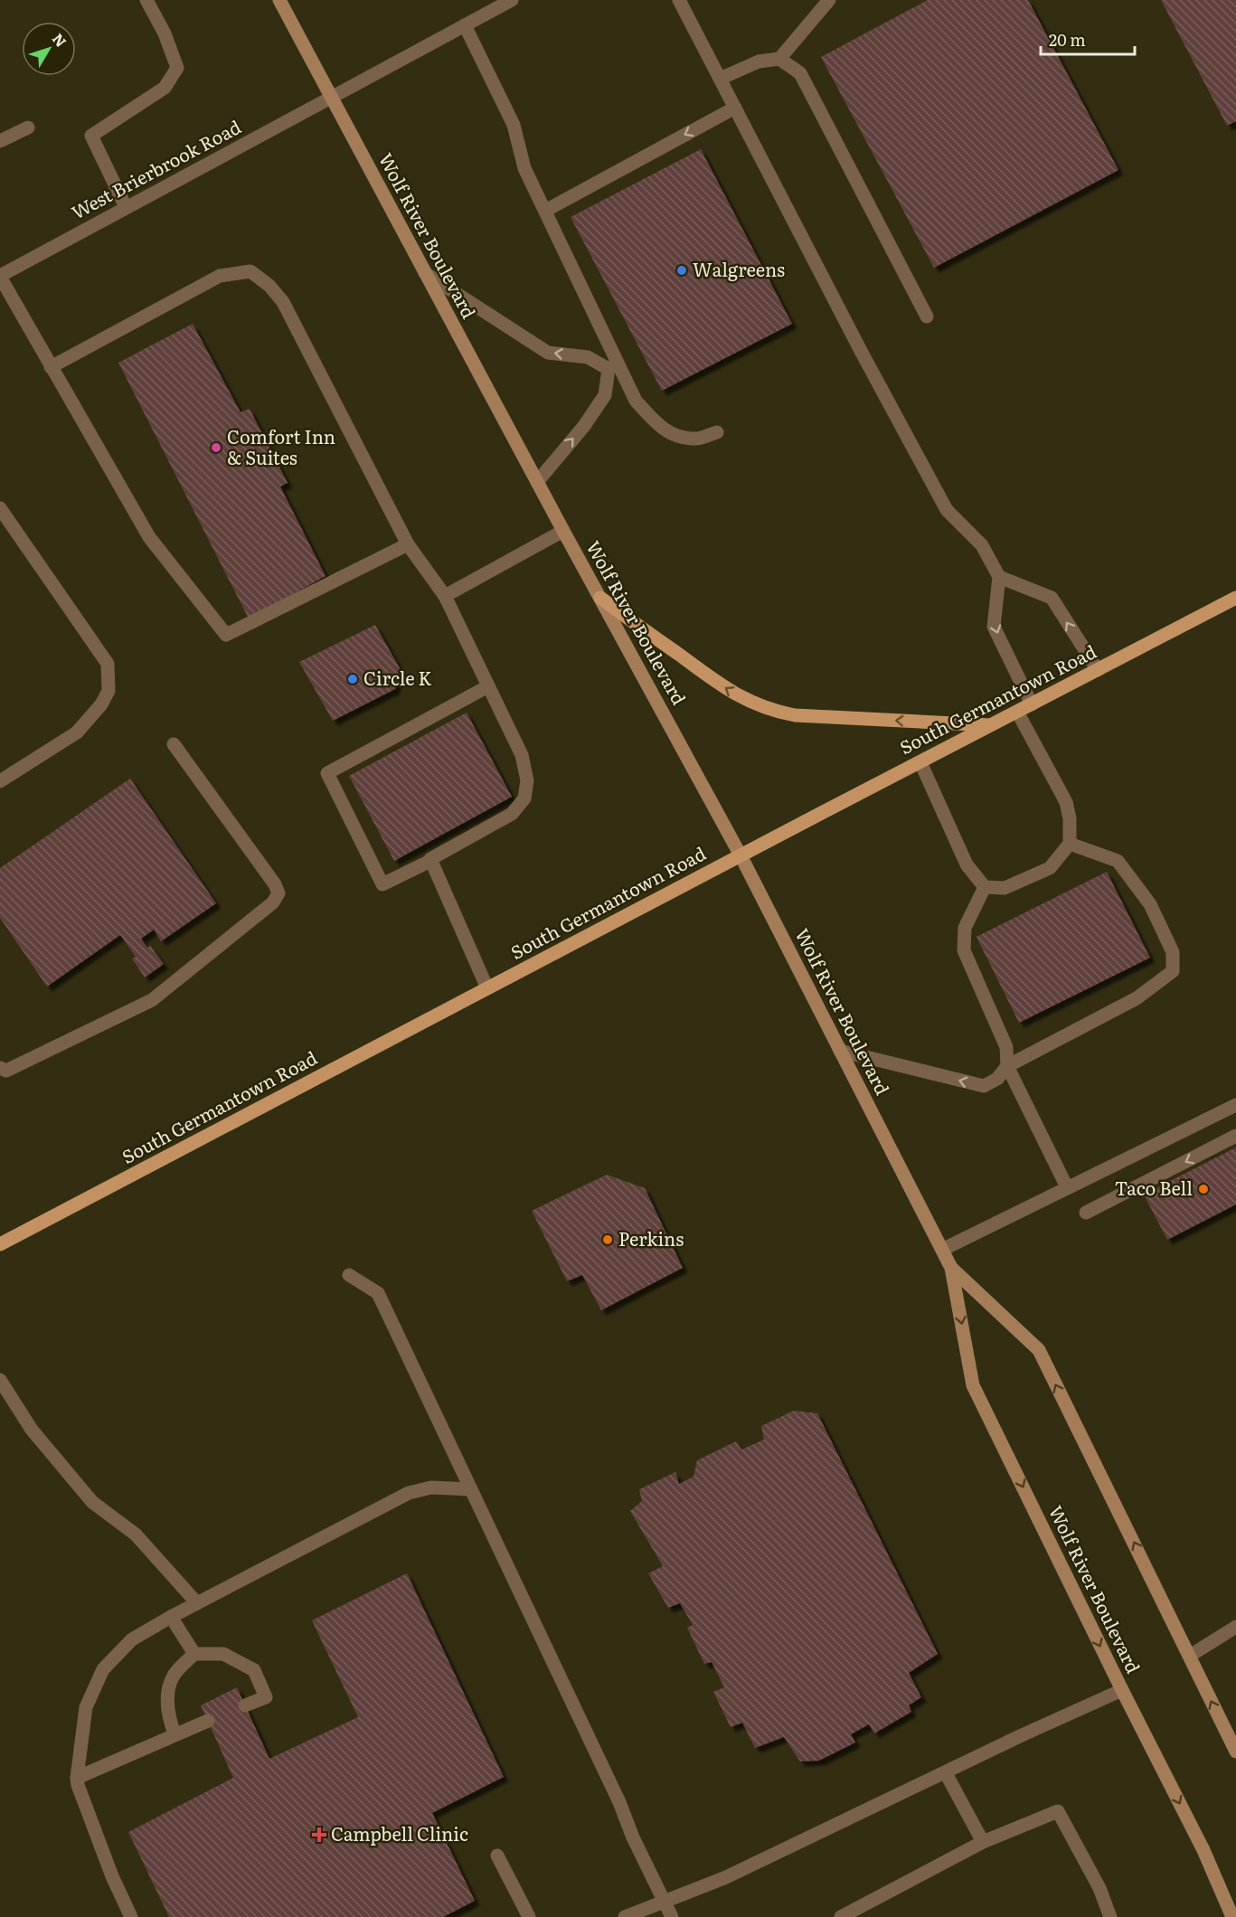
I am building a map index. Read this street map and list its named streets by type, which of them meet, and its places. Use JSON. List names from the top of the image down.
{
  "streets": {
    "main road": ["Wolf River Boulevard", "South Germantown Road"],
    "street": ["West Brierbrook Road"]
  },
  "crossings": [
    ["West Brierbrook Road", "Wolf River Boulevard"],
    ["Wolf River Boulevard", "South Germantown Road"]
  ],
  "places": {
    "other": [
      "Walgreens",
      "Comfort Inn & Suites",
      "Circle K",
      "Taco Bell",
      "Perkins"
    ],
    "health": ["Campbell Clinic"]
  },
  "scale_bar": "20 m",
  "north": "top right"
}
